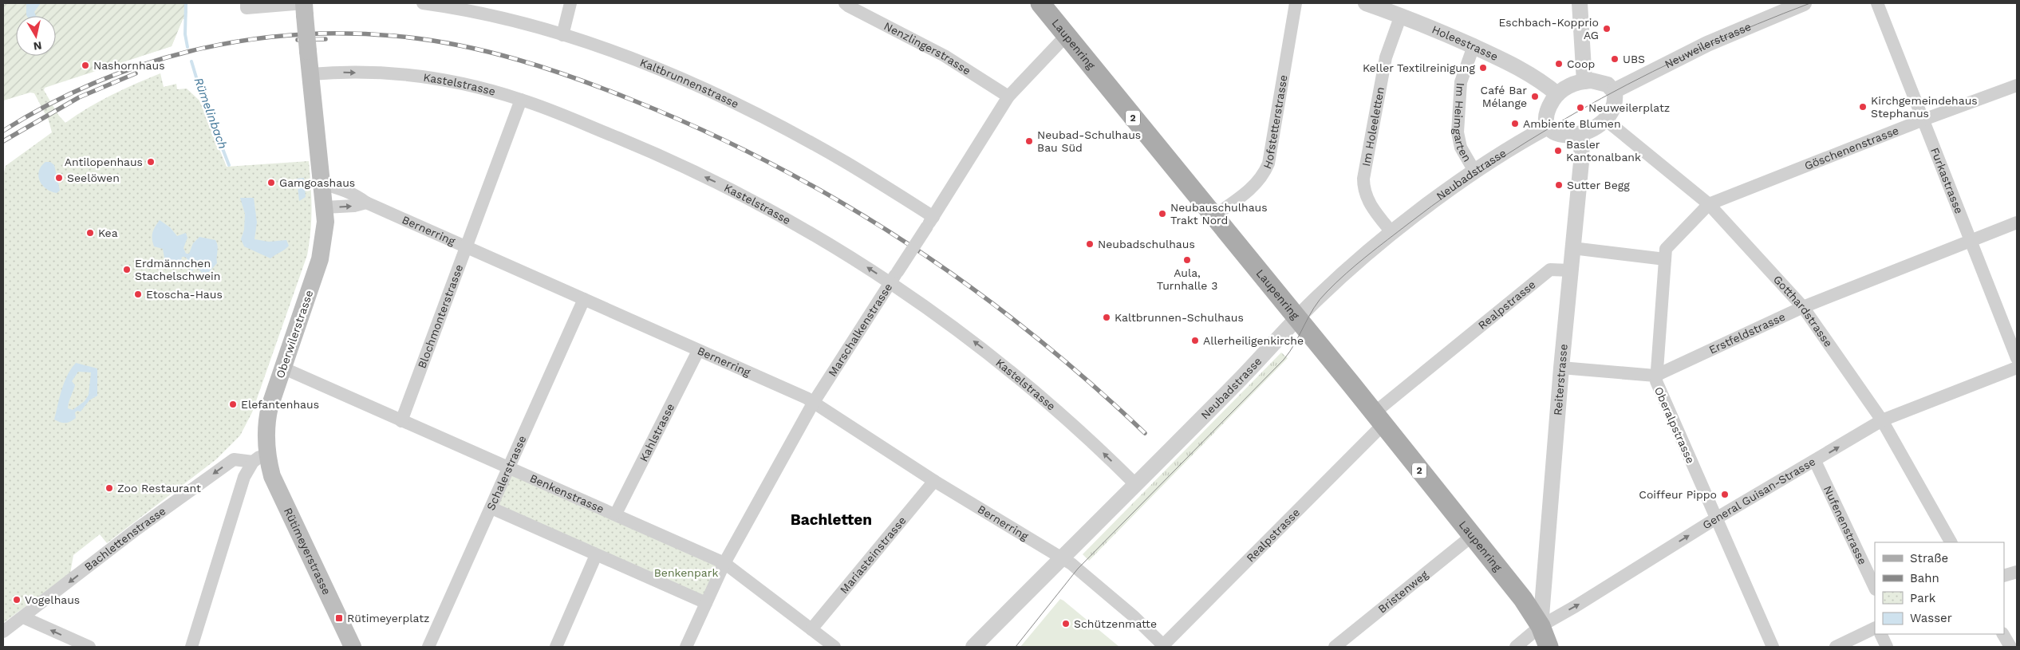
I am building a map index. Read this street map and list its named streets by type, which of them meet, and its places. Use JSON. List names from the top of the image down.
{
  "streets": {
    "main road": [
      "Laupenring",
      "2",
      "Oberwilerstrasse",
      "Rütimeyerstrasse"
    ],
    "street": [
      "Holeestrasse",
      "Neuweilerstrasse",
      "Nenzlingerstrasse",
      "Kaltbrunnenstrasse",
      "Kastelstrasse",
      "Im Heimgarten",
      "Hofstetterstrasse",
      "Im Holeeletten",
      "Göschenenstrasse",
      "Neubadstrasse",
      "Furkastrasse",
      "Bernerring",
      "Realpstrasse",
      "Gotthardstrasse",
      "Blochmonterstrasse",
      "Marschalkenstrasse",
      "Erstfeldstrasse",
      "Reiterstrasse",
      "Oberalpstrasse",
      "Kahlstrasse",
      "Schalerstrasse",
      "Benkenstrasse",
      "General Guisan-Strasse",
      "Nufenenstrasse",
      "Bachlettenstrasse",
      "Mariasteinstrasse",
      "Bristenweg"
    ]
  },
  "crossings": [
    ["Holeestrasse", "Neuweilerstrasse"],
    ["Holeestrasse", "Im Heimgarten"],
    ["Holeestrasse", "Im Holeeletten"],
    ["Holeestrasse", "Neubadstrasse"],
    ["Holeestrasse", "Gotthardstrasse"],
    ["Holeestrasse", "Reiterstrasse"],
    ["Laupenring", "2"],
    ["Laupenring", "Hofstetterstrasse"],
    ["Laupenring", "Neubadstrasse"],
    ["Laupenring", "Realpstrasse"],
    ["Laupenring", "Marschalkenstrasse"],
    ["Laupenring", "Reiterstrasse"],
    ["Laupenring", "General Guisan-Strasse"],
    ["Laupenring", "Bristenweg"],
    ["Neuweilerstrasse", "Neubadstrasse"],
    ["Neuweilerstrasse", "Gotthardstrasse"],
    ["Neuweilerstrasse", "Reiterstrasse"],
    ["Nenzlingerstrasse", "Marschalkenstrasse"],
    ["Kaltbrunnenstrasse", "Marschalkenstrasse"],
    ["Kastelstrasse", "Neubadstrasse"],
    ["Kastelstrasse", "Blochmonterstrasse"],
    ["Kastelstrasse", "Marschalkenstrasse"],
    ["Kastelstrasse", "Oberwilerstrasse"],
    ["2", "Reiterstrasse"],
    ["2", "General Guisan-Strasse"],
    ["Im Heimgarten", "Neubadstrasse"],
    ["Im Holeeletten", "Neubadstrasse"],
    ["Göschenenstrasse", "Furkastrasse"],
    ["Göschenenstrasse", "Gotthardstrasse"],
    ["Göschenenstrasse", "Oberalpstrasse"],
    ["Neubadstrasse", "Bernerring"],
    ["Neubadstrasse", "Gotthardstrasse"],
    ["Neubadstrasse", "Reiterstrasse"],
    ["Furkastrasse", "Erstfeldstrasse"],
    ["Bernerring", "Realpstrasse"],
    ["Bernerring", "Blochmonterstrasse"],
    ["Bernerring", "Marschalkenstrasse"],
    ["Bernerring", "Oberwilerstrasse"],
    ["Bernerring", "Kahlstrasse"],
    ["Bernerring", "Schalerstrasse"],
    ["Bernerring", "Mariasteinstrasse"],
    ["Realpstrasse", "Reiterstrasse"],
    ["Gotthardstrasse", "Erstfeldstrasse"],
    ["Gotthardstrasse", "Reiterstrasse"],
    ["Gotthardstrasse", "Oberalpstrasse"],
    ["Gotthardstrasse", "General Guisan-Strasse"],
    ["Blochmonterstrasse", "Benkenstrasse"],
    ["Marschalkenstrasse", "Benkenstrasse"],
    ["Erstfeldstrasse", "Reiterstrasse"],
    ["Erstfeldstrasse", "Oberalpstrasse"],
    ["Oberwilerstrasse", "Benkenstrasse"],
    ["Oberwilerstrasse", "Bachlettenstrasse"],
    ["Oberwilerstrasse", "Rütimeyerstrasse"],
    ["Reiterstrasse", "General Guisan-Strasse"],
    ["Oberalpstrasse", "General Guisan-Strasse"],
    ["Kahlstrasse", "Benkenstrasse"],
    ["Schalerstrasse", "Benkenstrasse"],
    ["Benkenstrasse", "Mariasteinstrasse"],
    ["General Guisan-Strasse", "Nufenenstrasse"],
    ["Bachlettenstrasse", "Rütimeyerstrasse"]
  ],
  "one_way": ["General Guisan-Strasse", "Bachlettenstrasse"],
  "districts": ["Bachletten"],
  "water": ["Rümelinbach"],
  "parks": ["Benkenpark"],
  "places": {
    "other": [
      "Eschbach-Kopprio AG",
      "UBS",
      "Coop",
      "Nashornhaus",
      "Keller Textilreinigung",
      "Café Bar Mélange",
      "Kirchgemeindehaus Stephanus",
      "Neuweilerplatz",
      "Ambiente Blumen",
      "Neubad-Schulhaus Bau Süd",
      "Basler Kantonalbank",
      "Antilopenhaus",
      "Seelöwen",
      "Gamgoashaus",
      "Sutter Begg",
      "Neubauschulhaus Trakt Nord",
      "Kea",
      "Neubadschulhaus",
      "Aula, Turnhalle 3",
      "Erdmännchen Stachelschwein",
      "Etoscha-Haus",
      "Kaltbrunnen-Schulhaus",
      "Allerheiligenkirche",
      "Elefantenhaus",
      "Zoo Restaurant",
      "Coiffeur Pippo",
      "Vogelhaus",
      "Schützenmatte"
    ],
    "transit": ["Rütimeyerplatz"]
  },
  "legend": [
    "Straße",
    "Bahn",
    "Park",
    "Wasser"
  ],
  "north": "bottom"
}
